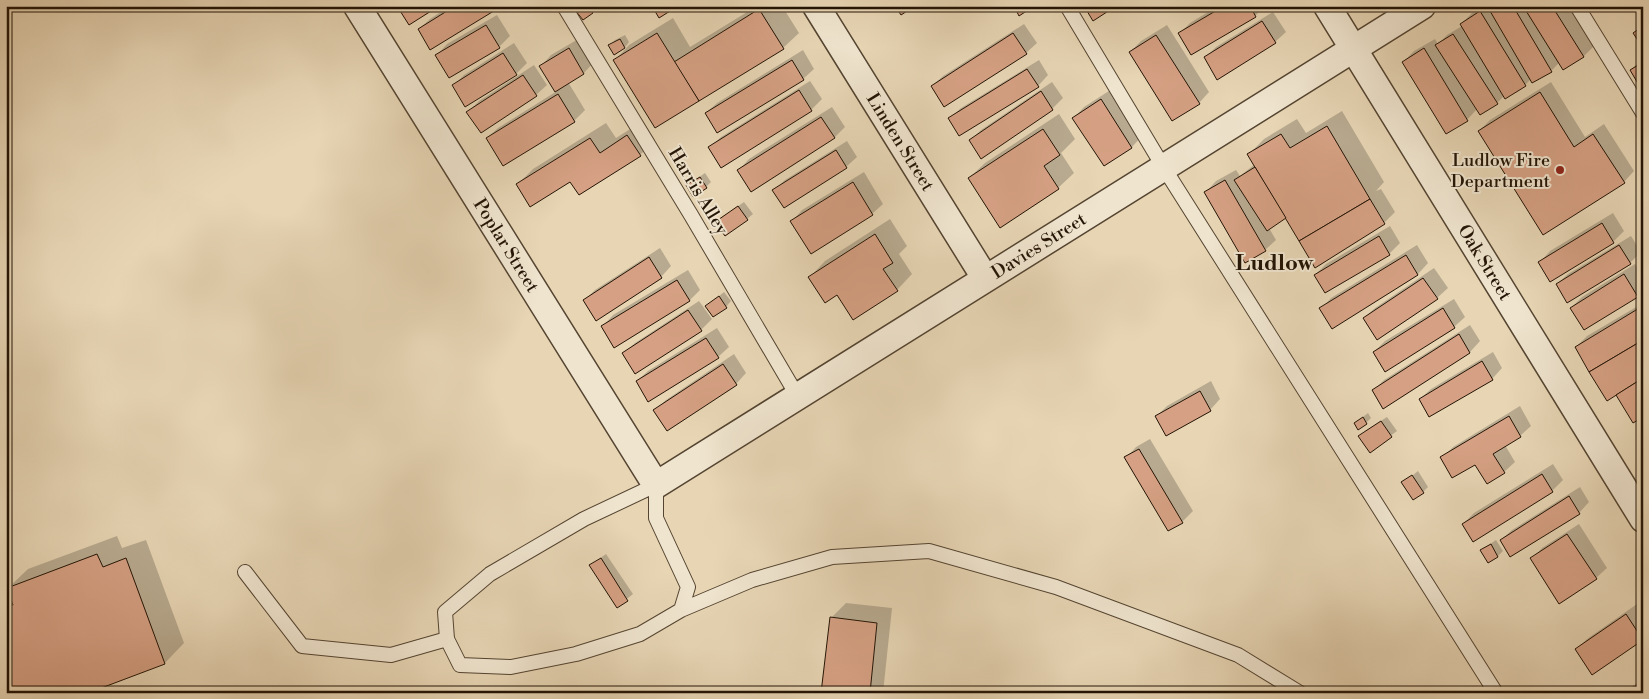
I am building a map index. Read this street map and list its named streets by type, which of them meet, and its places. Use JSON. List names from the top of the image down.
{
  "streets": {
    "street": [
      "Linden Street",
      "Davies Street",
      "Poplar Street",
      "Oak Street"
    ],
    "lane": ["Harris Alley"]
  },
  "crossings": [
    ["Linden Street", "Davies Street"],
    ["Harris Alley", "Davies Street"],
    ["Davies Street", "Poplar Street"],
    ["Davies Street", "Oak Street"]
  ],
  "districts": ["Ludlow"],
  "places": ["Ludlow Fire Department"]
}
